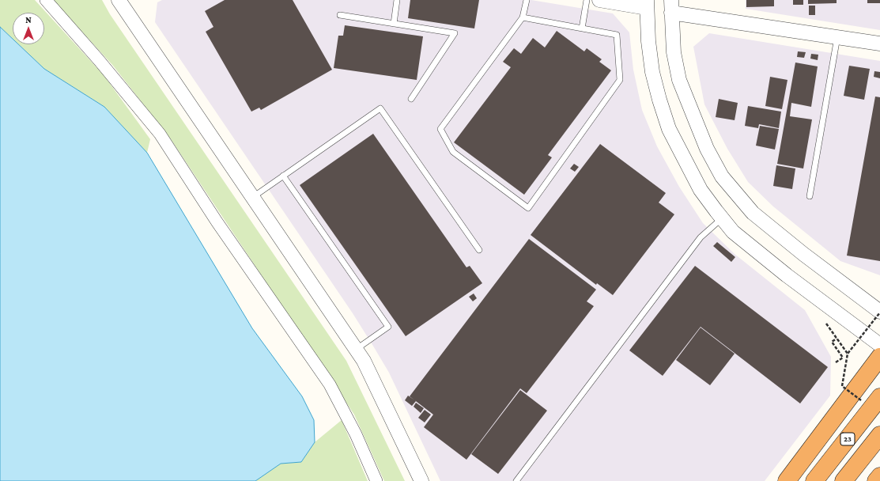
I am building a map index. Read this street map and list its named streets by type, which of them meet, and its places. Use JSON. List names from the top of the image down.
{
  "streets": {
    "highway": ["23"]
  },
  "north": "top"
}
